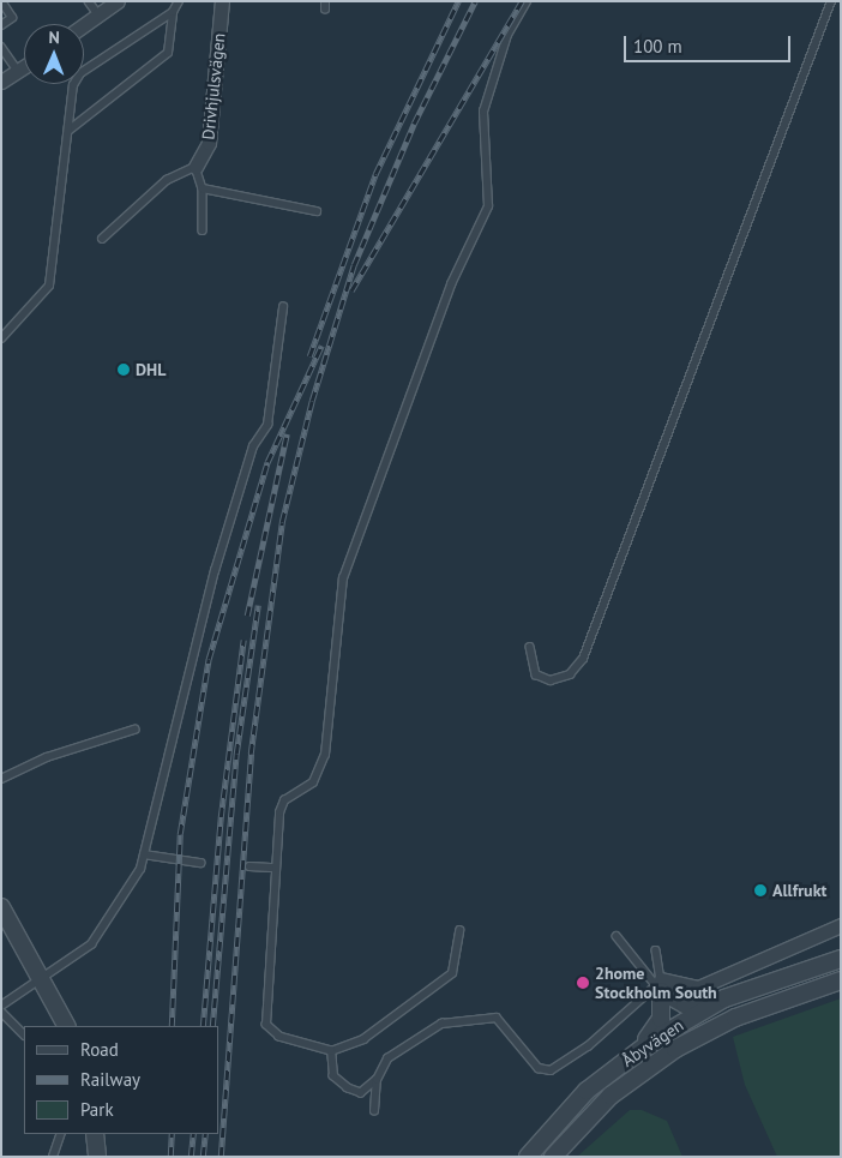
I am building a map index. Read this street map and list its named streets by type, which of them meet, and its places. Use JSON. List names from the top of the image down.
{
  "streets": {
    "street": ["Drivhjulsvägen", "Åbyvägen"]
  },
  "places": ["DHL", "Allfrukt", "2home Stockholm South"],
  "legend": ["Road", "Railway", "Park"],
  "scale_bar": "100 m",
  "north": "top"
}
